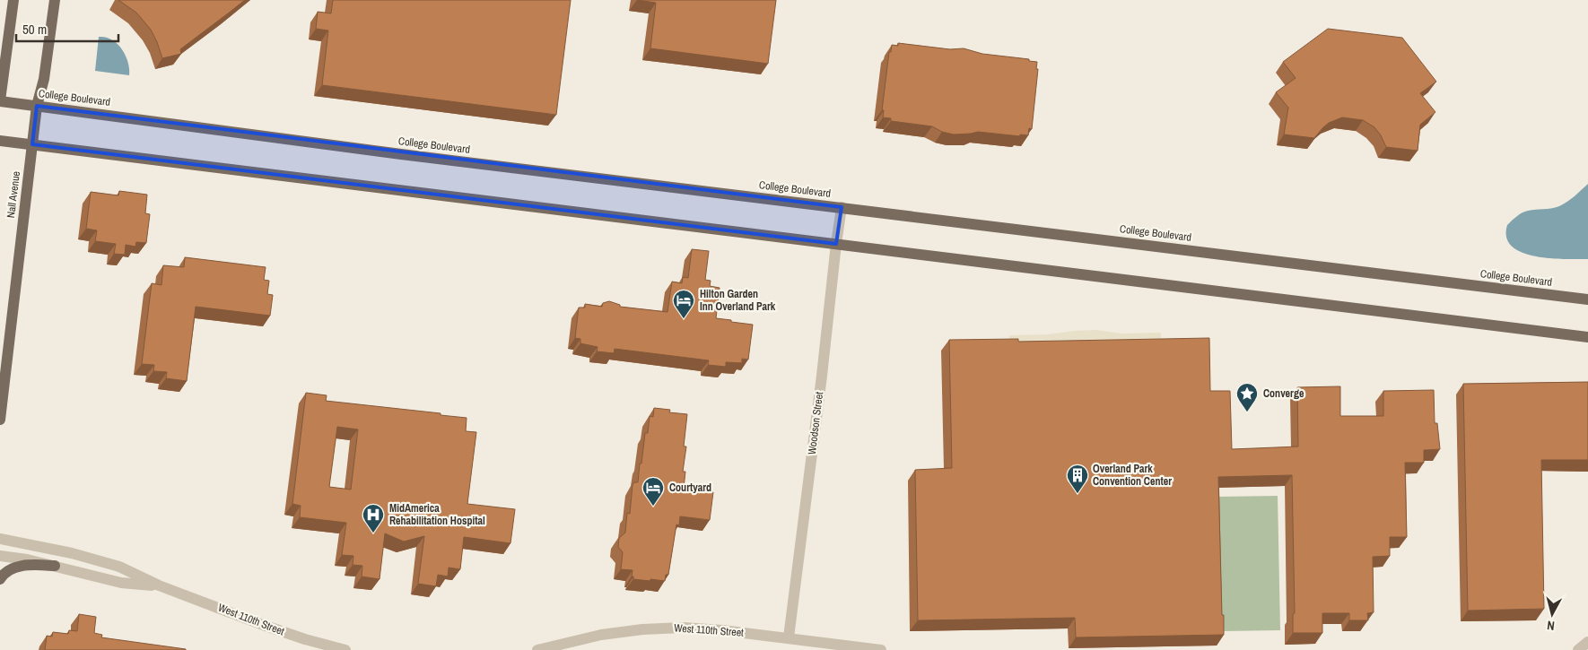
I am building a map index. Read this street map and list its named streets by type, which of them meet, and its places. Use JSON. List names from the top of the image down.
{
  "streets": {
    "main road": ["College Boulevard", "Nall Avenue"],
    "street": ["Woodson Street", "West 110th Street"]
  },
  "crossings": [
    ["College Boulevard", "Nall Avenue"],
    ["College Boulevard", "Woodson Street"],
    ["Woodson Street", "West 110th Street"]
  ],
  "places": {
    "hotel": ["Hilton Garden Inn Overland Park", "Courtyard"],
    "place": ["Converge"],
    "building": ["Overland Park Convention Center"],
    "hospital": ["MidAmerica Rehabilitation Hospital"]
  },
  "scale_bar": "50 m",
  "north": "bottom"
}
